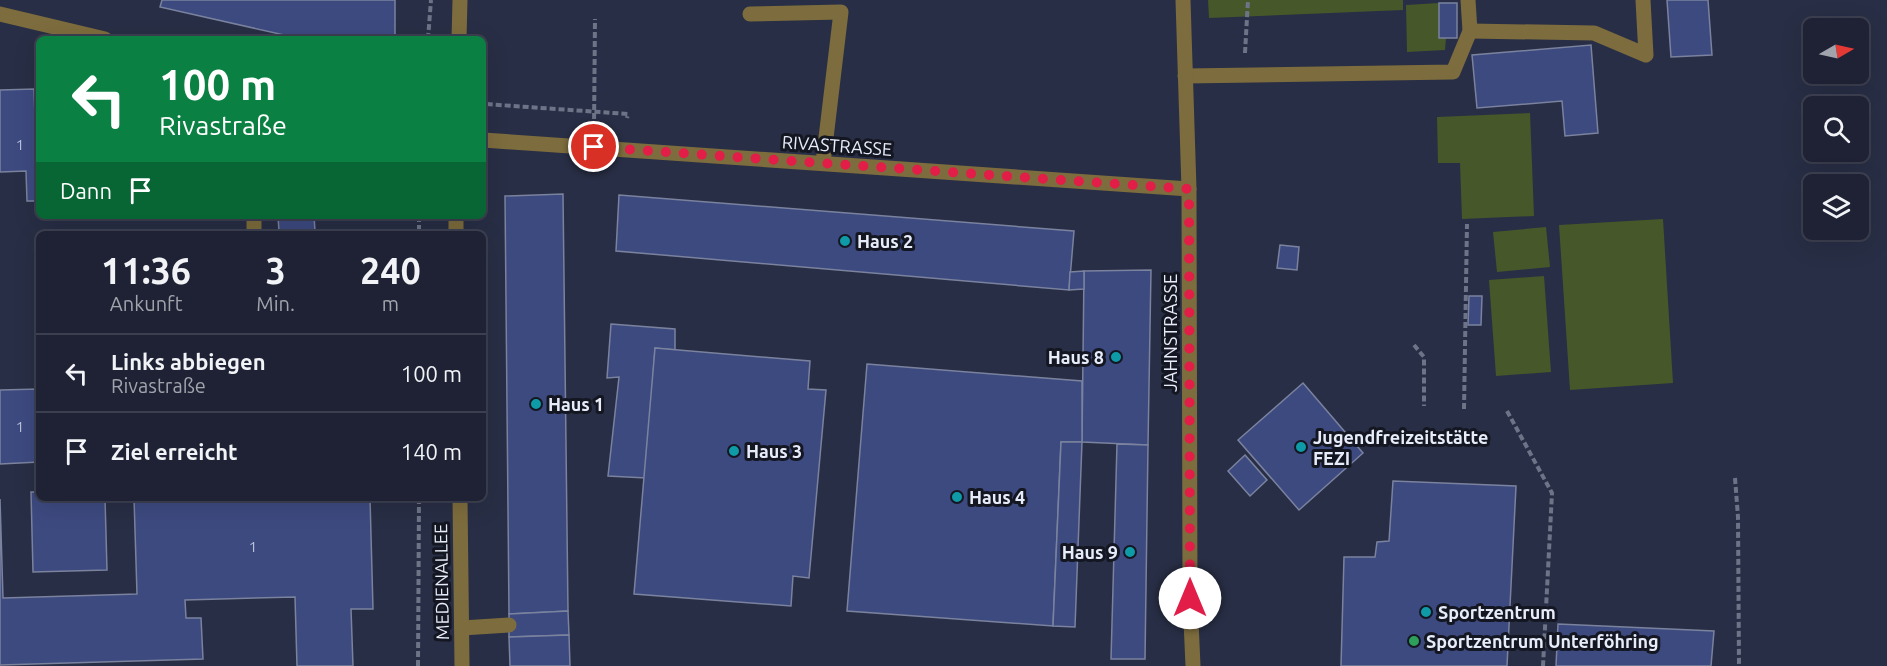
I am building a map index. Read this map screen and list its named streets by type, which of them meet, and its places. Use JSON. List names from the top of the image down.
{
  "streets": {
    "street": ["RIVASTRASSE", "JAHNSTRASSE", "MEDIENALLEE"]
  },
  "crossings": [
    ["RIVASTRASSE", "JAHNSTRASSE"]
  ],
  "places": [
    "Haus 2",
    "Haus 8",
    "Haus 1",
    "Jugendfreizeitstätte FEZI",
    "Haus 3",
    "Haus 4",
    "Haus 9",
    "Sportzentrum",
    "Sportzentrum Unterföhring"
  ],
  "house_numbers": ["1", "1", "1"],
  "north": "right",
  "page": {
    "turn": ["100 m", "Rivastraße"],
    "then": "Dann",
    "eta": [
      "11:36",
      "Ankunft",
      "3",
      "Min.",
      "240",
      "m"
    ],
    "list": [
      {
        "name": "Links abbiegen",
        "note": "Rivastraße",
        "value": "100 m"
      },
      {
        "name": "Ziel erreicht",
        "value": "140 m"
      }
    ]
  }
}
